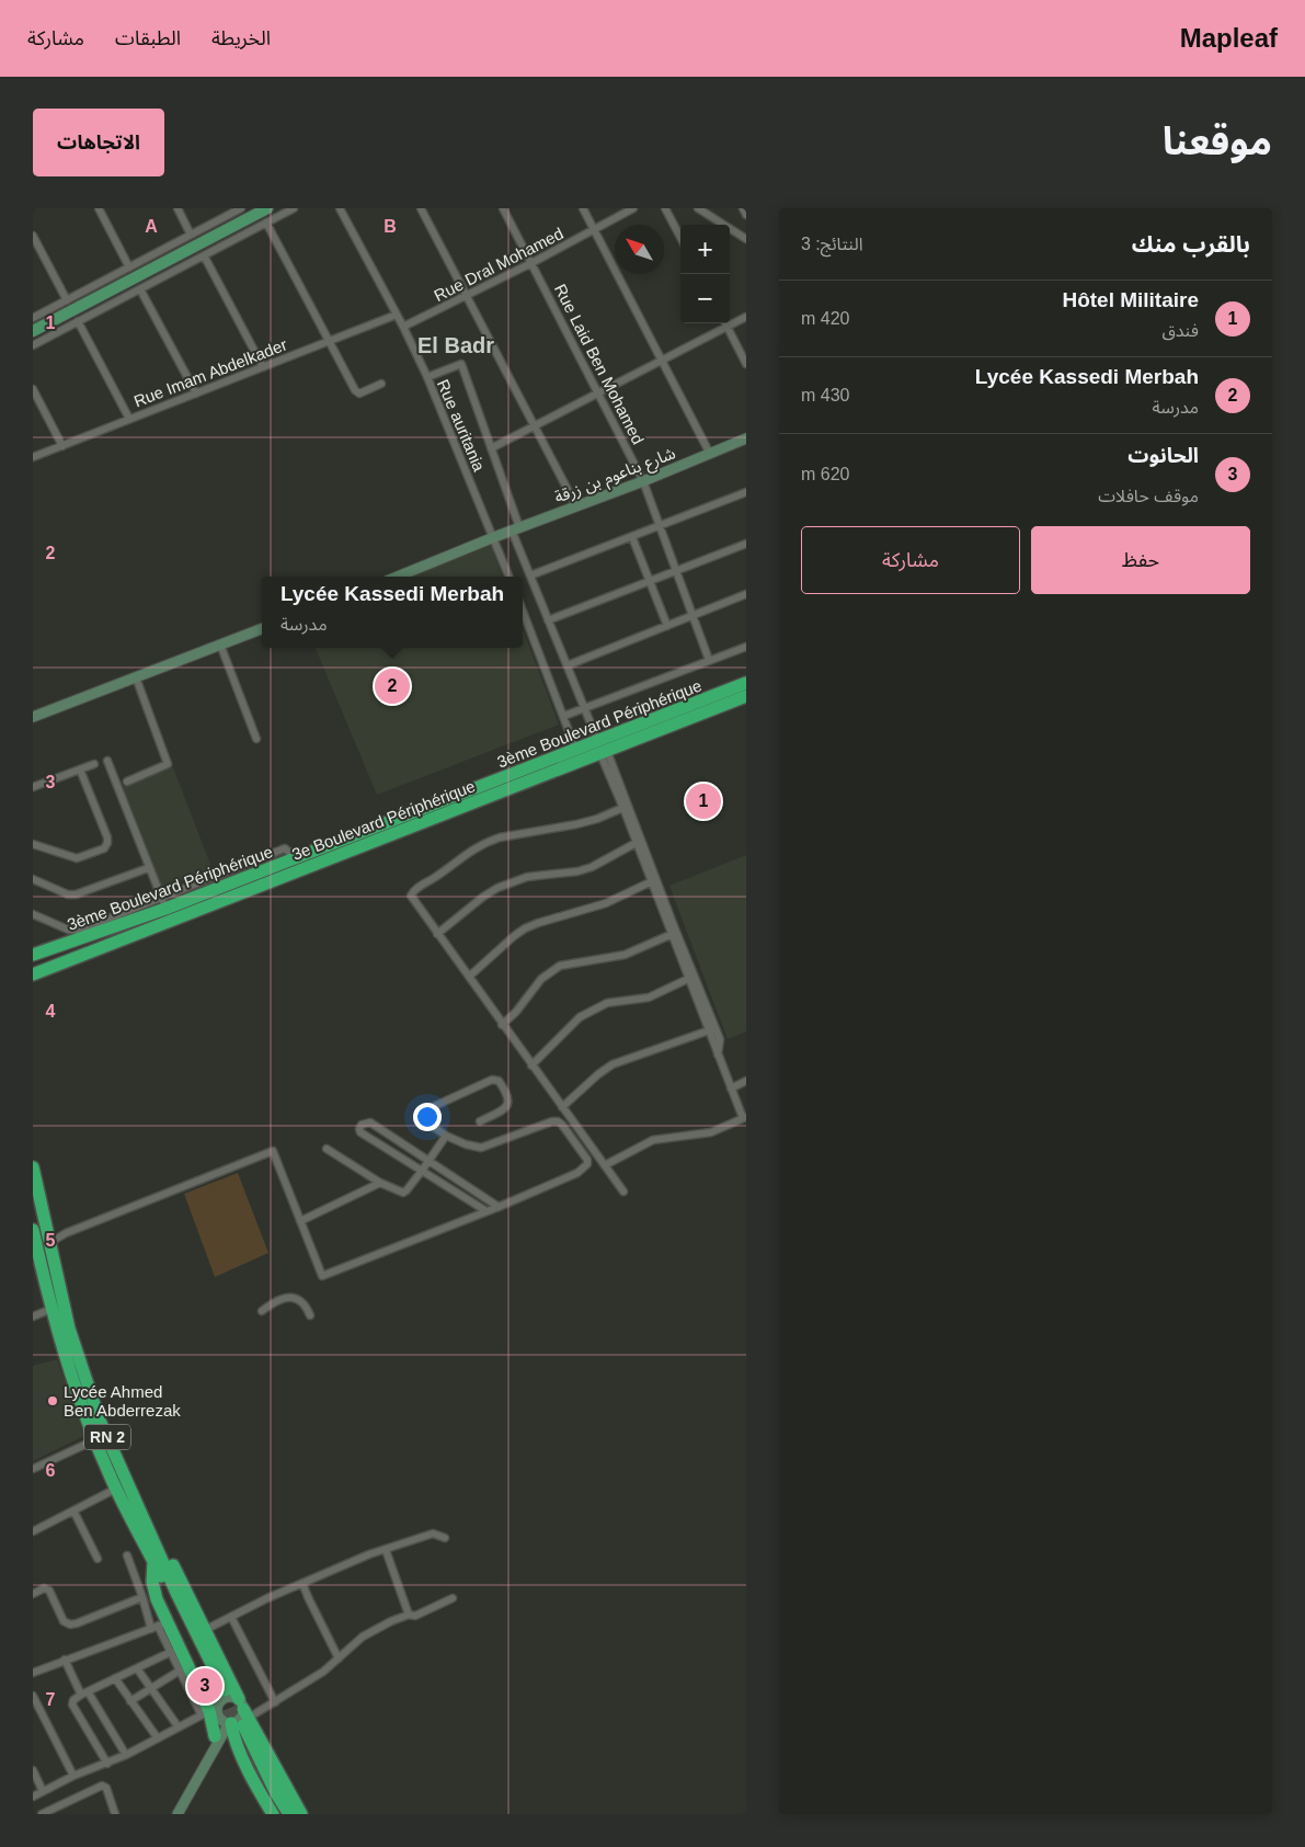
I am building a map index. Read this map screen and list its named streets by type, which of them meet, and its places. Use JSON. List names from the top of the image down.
{
  "streets": {
    "highway": ["3ème Boulevard Périphérique", "3e Boulevard Périphérique", "RN 2"],
    "street": [
      "Rue Dral Mohamed",
      "Rue Laid Ben Mohamed",
      "Rue Imam Abdelkader",
      "Rue auritania",
      "شارع بناعوم بن زرقة"
    ]
  },
  "crossings": [
    ["Rue Dral Mohamed", "Rue Laid Ben Mohamed"],
    ["Rue Dral Mohamed", "Rue auritania"],
    ["Rue Laid Ben Mohamed", "شارع بناعوم بن زرقة"],
    ["Rue Imam Abdelkader", "Rue auritania"],
    ["Rue auritania", "شارع بناعوم بن زرقة"],
    ["3ème Boulevard Périphérique", "3e Boulevard Périphérique"]
  ],
  "districts": ["El Badr"],
  "places": ["Lycée Ahmed Ben Abderrezak"],
  "north": "top left",
  "page": {
    "header": "Mapleaf",
    "nav": ["الخريطة", "الطبقات", "مشاركة"],
    "title": "موقعنا",
    "buttons": [
      "الاتجاهات",
      ["حفظ", "مشاركة"]
    ],
    "heading": ["بالقرب منك", "النتائج: 3"],
    "map_buttons": ["+", "−"],
    "list": [
      {
        "mark": "1",
        "name": "Hôtel Militaire",
        "note": "فندق",
        "value": "420 m"
      },
      {
        "mark": "2",
        "name": "Lycée Kassedi Merbah",
        "note": "مدرسة",
        "value": "430 m"
      },
      {
        "mark": "3",
        "name": "الحانوت",
        "note": "موقف حافلات",
        "value": "620 m"
      }
    ],
    "popup": ["Lycée Kassedi Merbah", "مدرسة"],
    "pins": ["2", "1", "3"]
  },
  "grid": {
    "columns": ["A", "B"],
    "rows": [
      "1",
      "2",
      "3",
      "4",
      "5",
      "6",
      "7"
    ]
  }
}
